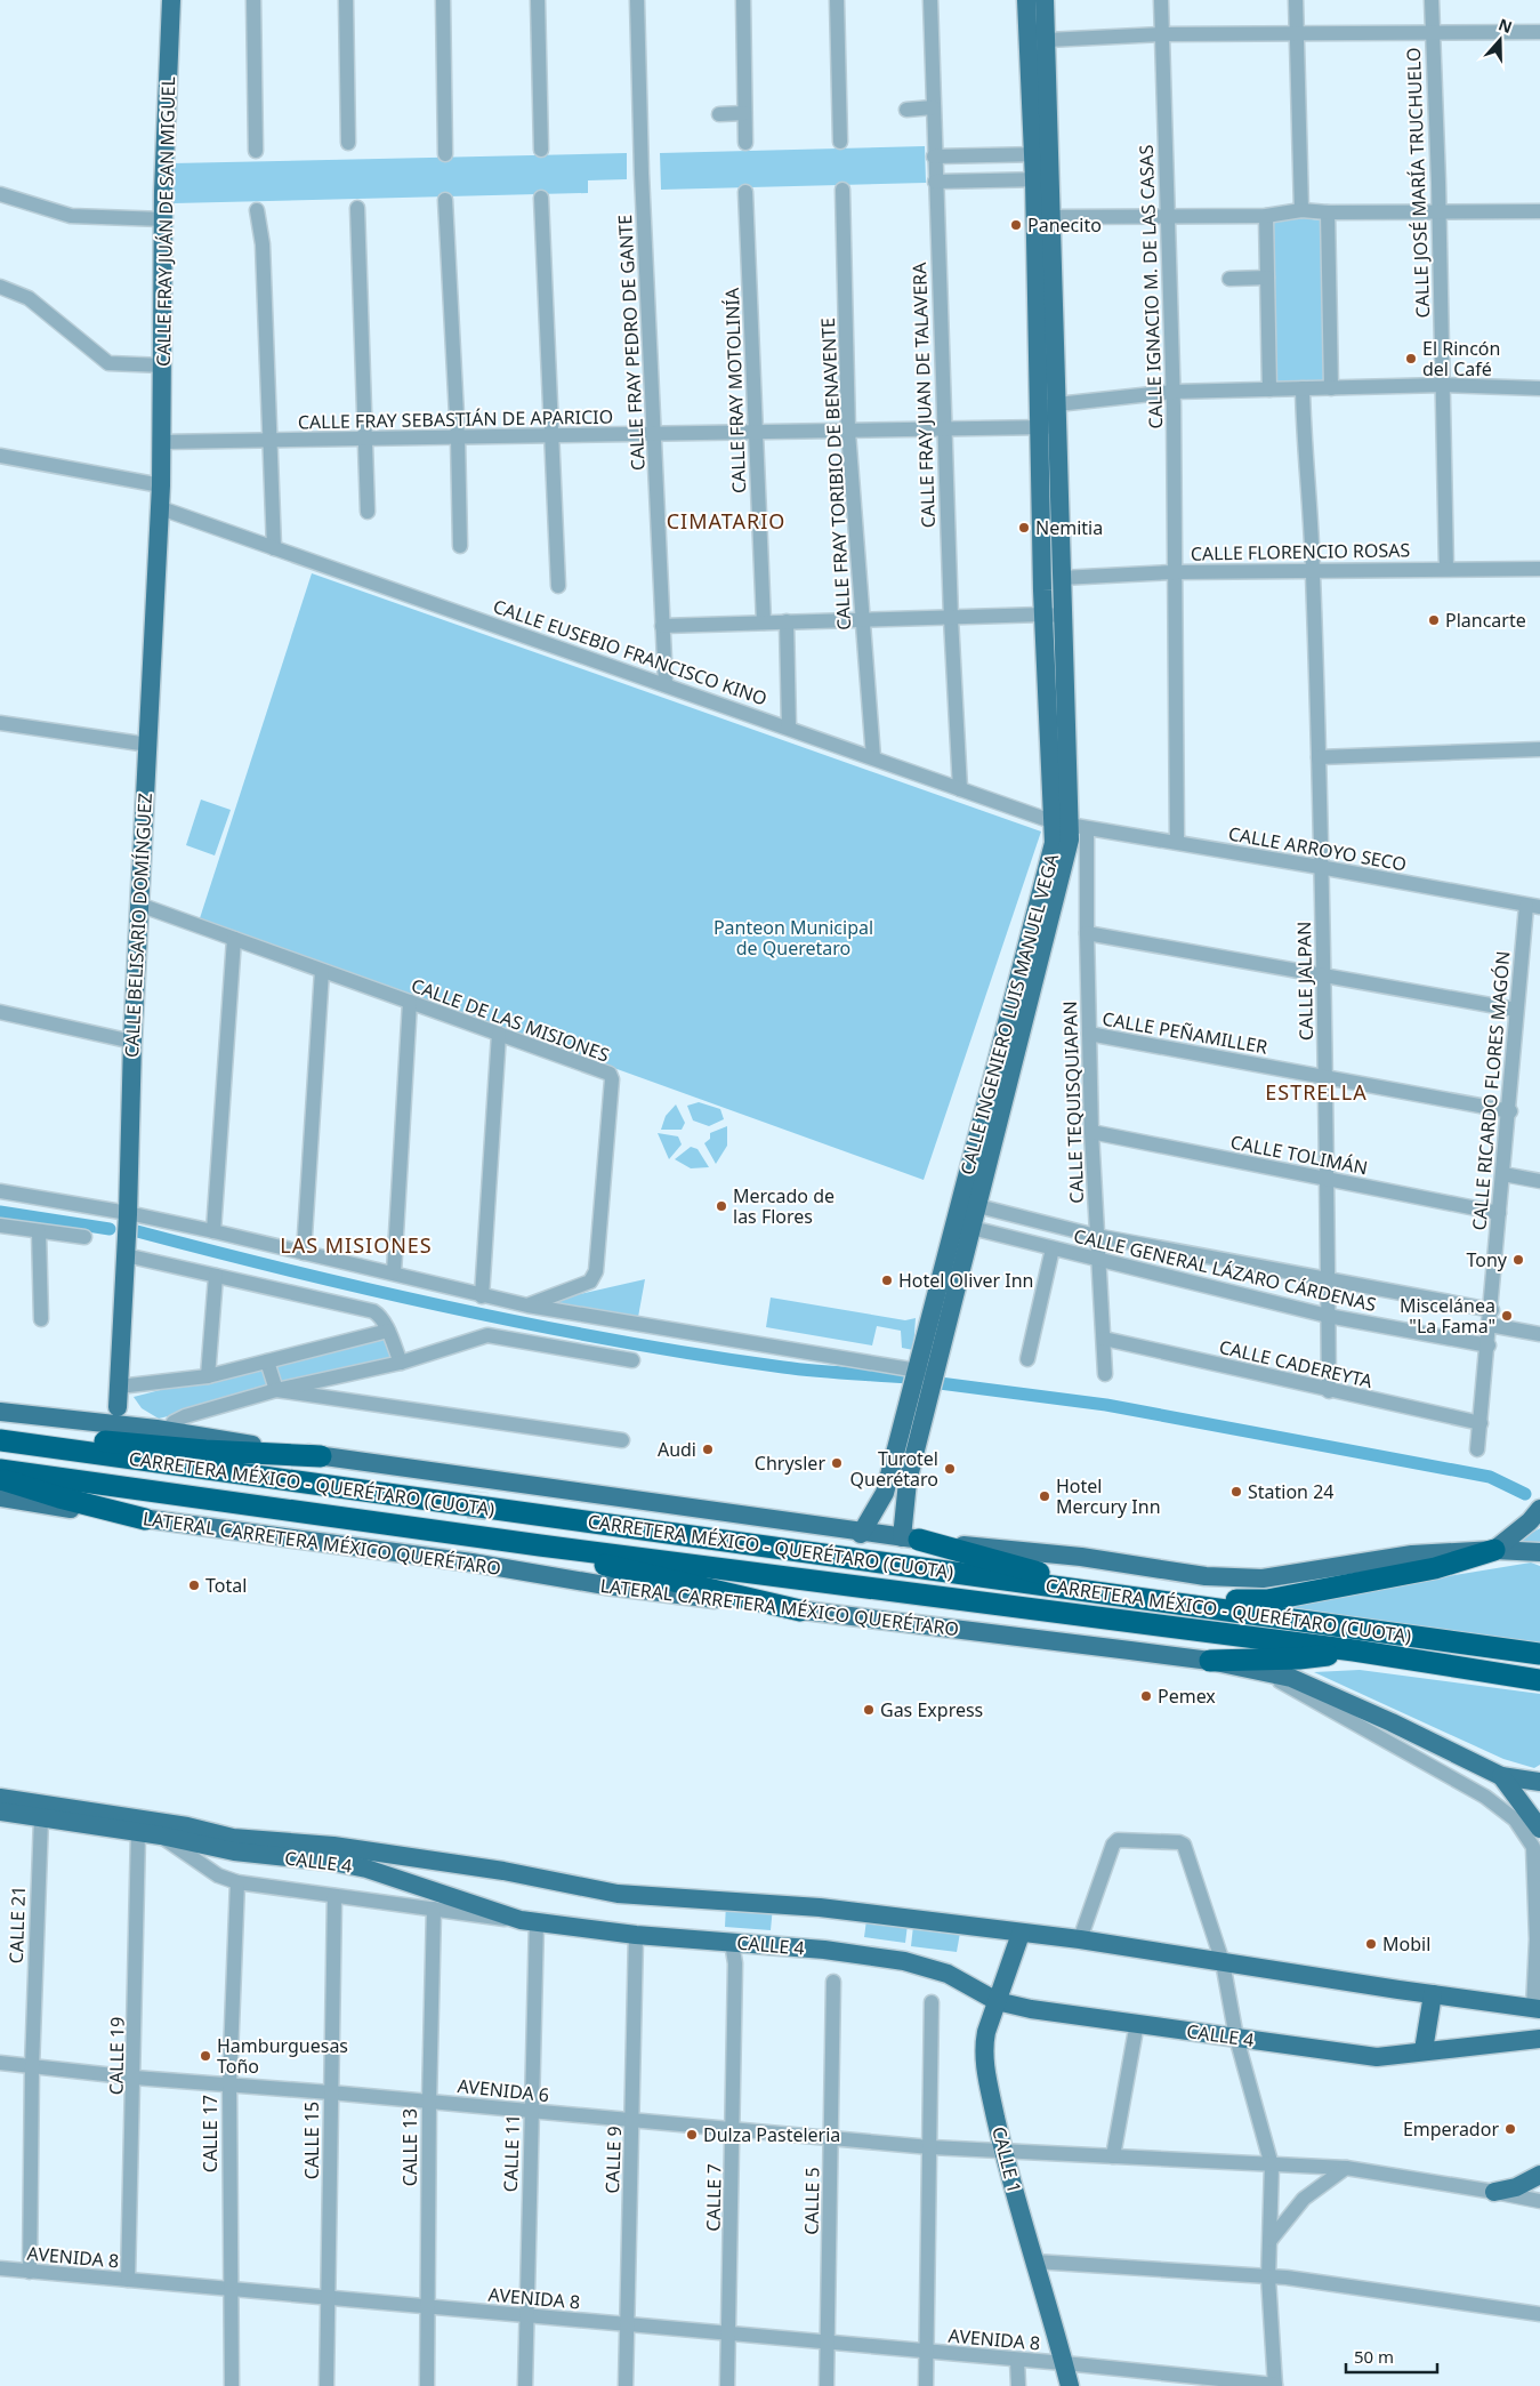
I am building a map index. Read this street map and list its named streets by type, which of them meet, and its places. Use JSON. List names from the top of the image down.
{
  "streets": {
    "highway": ["CARRETERA MÉXICO - QUERÉTARO (CUOTA)"],
    "main road": [
      "CALLE FRAY JUÁN DE SAN MIGUEL",
      "CALLE BELISARIO DOMÍNGUEZ",
      "CALLE INGENIERO LUIS MANUEL VEGA",
      "LATERAL CARRETERA MÉXICO QUERÉTARO",
      "CALLE 4",
      "CALLE 1"
    ],
    "street": [
      "CALLE JOSÉ MARÍA TRUCHUELO",
      "CALLE IGNACIO M. DE LAS CASAS",
      "CALLE FRAY PEDRO DE GANTE",
      "CALLE FRAY MOTOLINÍA",
      "CALLE FRAY JUAN DE TALAVERA",
      "CALLE FRAY SEBASTIÁN DE APARICIO",
      "CALLE FRAY TORIBIO DE BENAVENTE",
      "CALLE FLORENCIO ROSAS",
      "CALLE EUSEBIO FRANCISCO KINO",
      "CALLE ARROYO SECO",
      "CALLE JALPAN",
      "CALLE DE LAS MISIONES",
      "CALLE PEÑAMILLER",
      "CALLE RICARDO FLORES MAGÓN",
      "CALLE TEQUISQUIAPAN",
      "CALLE TOLIMÁN",
      "CALLE GENERAL LÁZARO CÁRDENAS",
      "CALLE CADEREYTA",
      "CALLE 21",
      "CALLE 19",
      "AVENIDA 6",
      "CALLE 17",
      "CALLE 15",
      "CALLE 13",
      "CALLE 11",
      "CALLE 9",
      "CALLE 7",
      "CALLE 5",
      "AVENIDA 8"
    ]
  },
  "crossings": [
    ["CALLE JOSÉ MARÍA TRUCHUELO", "CALLE FRAY SEBASTIÁN DE APARICIO"],
    ["CALLE JOSÉ MARÍA TRUCHUELO", "CALLE FLORENCIO ROSAS"],
    ["CALLE FRAY JUÁN DE SAN MIGUEL", "CALLE FRAY SEBASTIÁN DE APARICIO"],
    ["CALLE FRAY JUÁN DE SAN MIGUEL", "CALLE BELISARIO DOMÍNGUEZ"],
    ["CALLE IGNACIO M. DE LAS CASAS", "CALLE FRAY SEBASTIÁN DE APARICIO"],
    ["CALLE IGNACIO M. DE LAS CASAS", "CALLE FLORENCIO ROSAS"],
    ["CALLE IGNACIO M. DE LAS CASAS", "CALLE ARROYO SECO"],
    ["CALLE FRAY PEDRO DE GANTE", "CALLE FRAY SEBASTIÁN DE APARICIO"],
    ["CALLE FRAY PEDRO DE GANTE", "CALLE EUSEBIO FRANCISCO KINO"],
    ["CALLE FRAY MOTOLINÍA", "CALLE FRAY SEBASTIÁN DE APARICIO"],
    ["CALLE FRAY JUAN DE TALAVERA", "CALLE FRAY SEBASTIÁN DE APARICIO"],
    ["CALLE FRAY JUAN DE TALAVERA", "CALLE EUSEBIO FRANCISCO KINO"],
    ["CALLE FRAY SEBASTIÁN DE APARICIO", "CALLE FRAY TORIBIO DE BENAVENTE"],
    ["CALLE FRAY SEBASTIÁN DE APARICIO", "CALLE BELISARIO DOMÍNGUEZ"],
    ["CALLE FRAY SEBASTIÁN DE APARICIO", "CALLE JALPAN"],
    ["CALLE FRAY SEBASTIÁN DE APARICIO", "CALLE INGENIERO LUIS MANUEL VEGA"],
    ["CALLE FRAY TORIBIO DE BENAVENTE", "CALLE EUSEBIO FRANCISCO KINO"],
    ["CALLE FLORENCIO ROSAS", "CALLE JALPAN"],
    ["CALLE FLORENCIO ROSAS", "CALLE INGENIERO LUIS MANUEL VEGA"],
    ["CALLE EUSEBIO FRANCISCO KINO", "CALLE ARROYO SECO"],
    ["CALLE EUSEBIO FRANCISCO KINO", "CALLE BELISARIO DOMÍNGUEZ"],
    ["CALLE EUSEBIO FRANCISCO KINO", "CALLE INGENIERO LUIS MANUEL VEGA"],
    ["CALLE EUSEBIO FRANCISCO KINO", "CALLE TEQUISQUIAPAN"],
    ["CALLE ARROYO SECO", "CALLE JALPAN"],
    ["CALLE ARROYO SECO", "CALLE INGENIERO LUIS MANUEL VEGA"],
    ["CALLE ARROYO SECO", "CALLE RICARDO FLORES MAGÓN"],
    ["CALLE ARROYO SECO", "CALLE TEQUISQUIAPAN"],
    ["CALLE BELISARIO DOMÍNGUEZ", "CALLE DE LAS MISIONES"],
    ["CALLE JALPAN", "CALLE PEÑAMILLER"],
    ["CALLE JALPAN", "CALLE TOLIMÁN"],
    ["CALLE JALPAN", "CALLE GENERAL LÁZARO CÁRDENAS"],
    ["CALLE JALPAN", "CALLE CADEREYTA"],
    ["CALLE INGENIERO LUIS MANUEL VEGA", "CALLE TEQUISQUIAPAN"],
    ["CALLE INGENIERO LUIS MANUEL VEGA", "CALLE GENERAL LÁZARO CÁRDENAS"],
    ["CALLE PEÑAMILLER", "CALLE RICARDO FLORES MAGÓN"],
    ["CALLE PEÑAMILLER", "CALLE TEQUISQUIAPAN"],
    ["CALLE RICARDO FLORES MAGÓN", "CALLE TOLIMÁN"],
    ["CALLE RICARDO FLORES MAGÓN", "CALLE GENERAL LÁZARO CÁRDENAS"],
    ["CALLE RICARDO FLORES MAGÓN", "CALLE CADEREYTA"],
    ["CALLE TEQUISQUIAPAN", "CALLE TOLIMÁN"],
    ["CALLE TEQUISQUIAPAN", "CALLE GENERAL LÁZARO CÁRDENAS"],
    ["CALLE TEQUISQUIAPAN", "CALLE CADEREYTA"],
    ["CALLE 4", "CALLE 21"],
    ["CALLE 4", "CALLE 19"],
    ["CALLE 4", "CALLE 11"],
    ["CALLE 4", "CALLE 9"],
    ["CALLE 4", "CALLE 1"],
    ["CALLE 4", "CALLE 7"],
    ["CALLE 21", "AVENIDA 6"],
    ["CALLE 21", "AVENIDA 8"],
    ["CALLE 19", "AVENIDA 6"],
    ["CALLE 19", "AVENIDA 8"],
    ["AVENIDA 6", "CALLE 17"],
    ["AVENIDA 6", "CALLE 15"],
    ["AVENIDA 6", "CALLE 13"],
    ["AVENIDA 6", "CALLE 11"],
    ["AVENIDA 6", "CALLE 9"],
    ["AVENIDA 6", "CALLE 1"],
    ["AVENIDA 6", "CALLE 7"],
    ["AVENIDA 6", "CALLE 5"],
    ["CALLE 17", "AVENIDA 8"],
    ["CALLE 15", "AVENIDA 8"],
    ["CALLE 13", "AVENIDA 8"],
    ["CALLE 11", "AVENIDA 8"],
    ["CALLE 9", "AVENIDA 8"],
    ["CALLE 1", "AVENIDA 8"],
    ["CALLE 7", "AVENIDA 8"],
    ["CALLE 5", "AVENIDA 8"]
  ],
  "districts": ["CIMATARIO", "ESTRELLA", "LAS MISIONES"],
  "parks": ["Panteon Municipal de Queretaro"],
  "places": [
    "Panecito",
    "El Rincón del Café",
    "Nemitia",
    "Plancarte",
    "Mercado de las Flores",
    "Tony",
    "Hotel Oliver Inn",
    "Miscelánea \"La Fama\"",
    "Audi",
    "Chrysler",
    "Turotel Querétaro",
    "Station 24",
    "Hotel Mercury Inn",
    "Total",
    "Pemex",
    "Gas Express",
    "Mobil",
    "Hamburguesas Toño",
    "Emperador",
    "Dulza Pasteleria"
  ],
  "scale_bar": "50 m",
  "north": "top"
}
